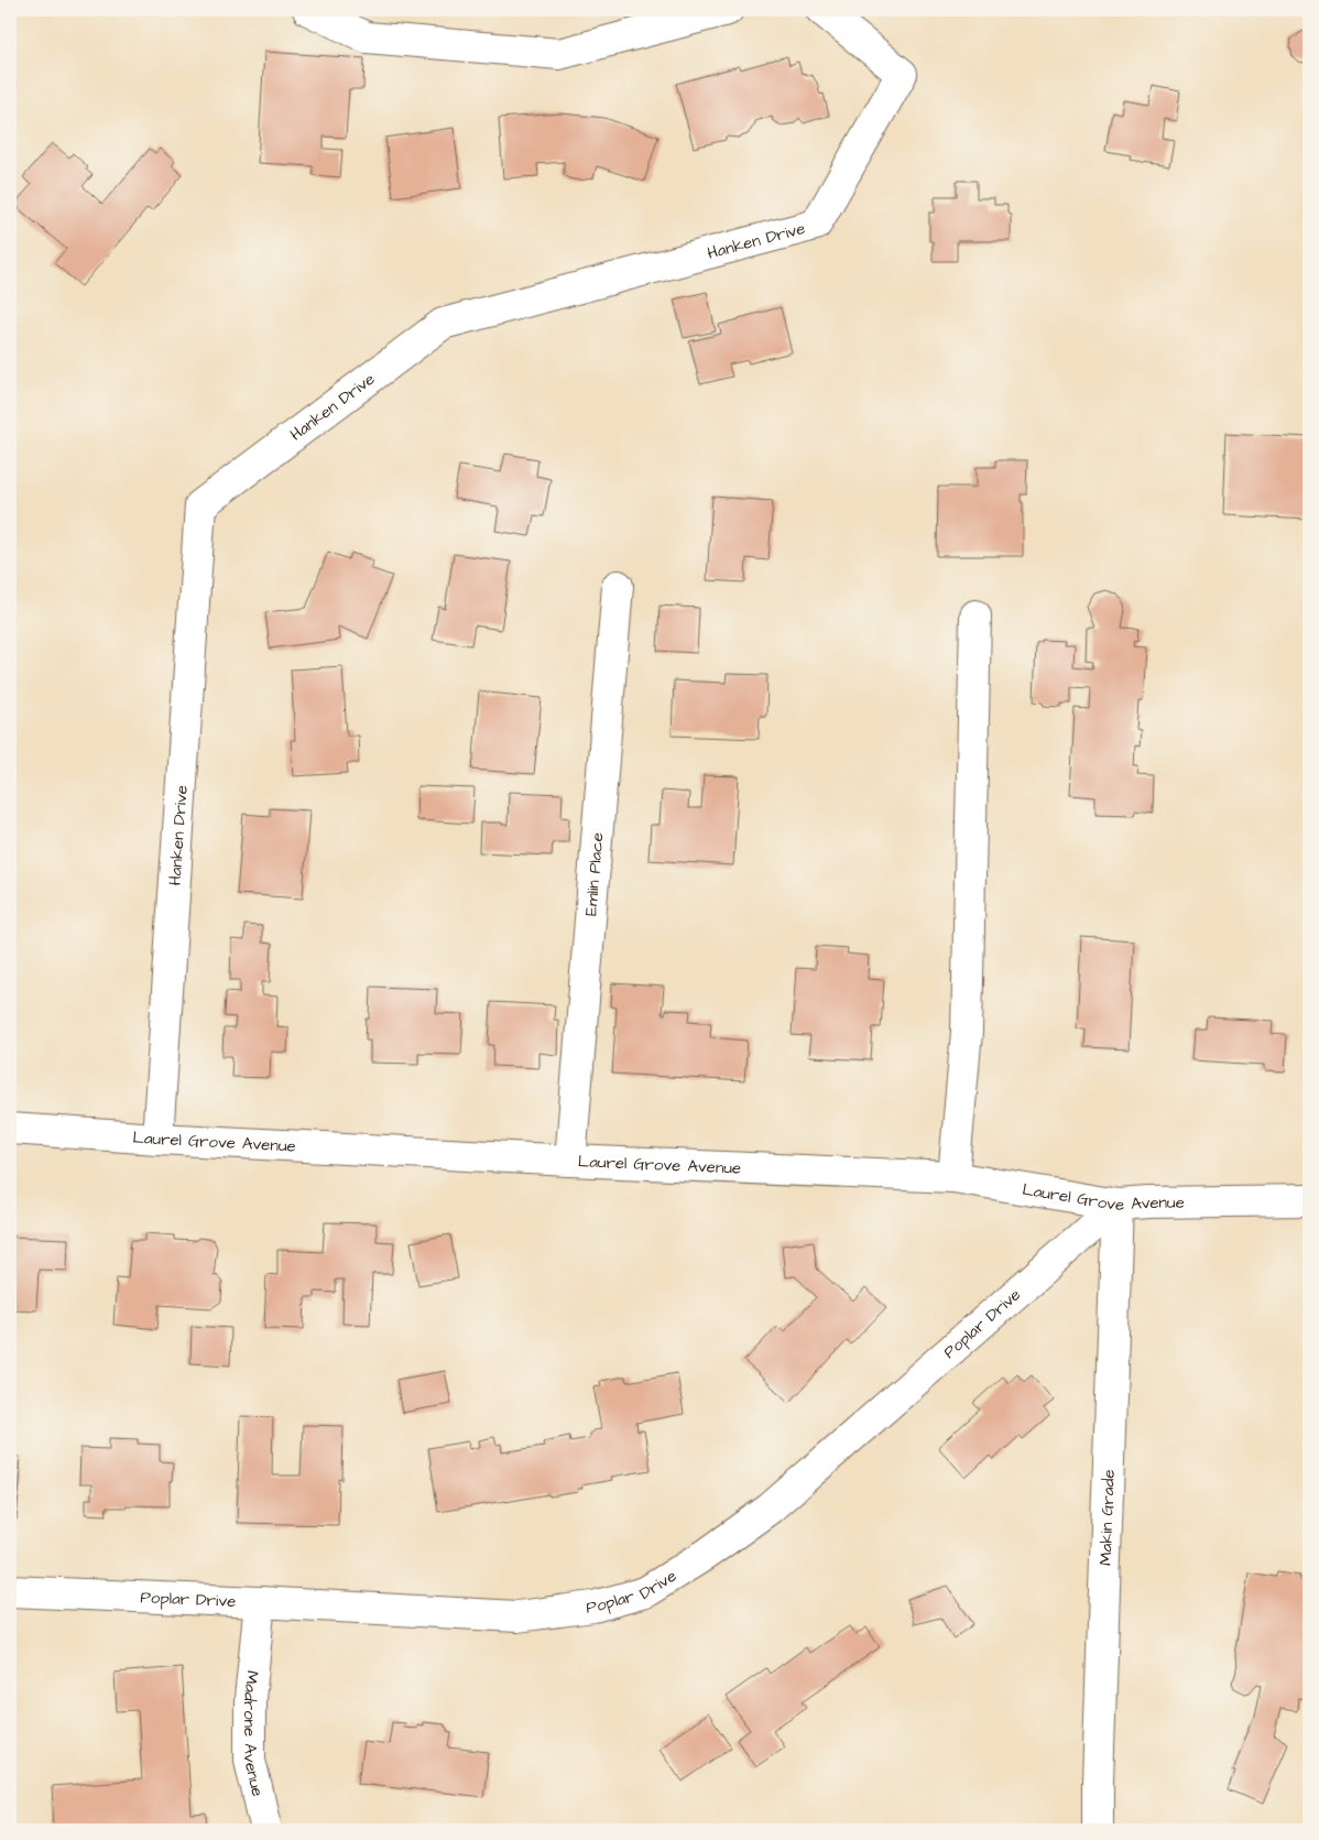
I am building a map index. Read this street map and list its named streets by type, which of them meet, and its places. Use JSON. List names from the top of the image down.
{
  "streets": {
    "street": [
      "Hanken Drive",
      "Emlin Place",
      "Laurel Grove Avenue",
      "Poplar Drive",
      "Makin Grade",
      "Madrone Avenue"
    ]
  },
  "crossings": [
    ["Hanken Drive", "Laurel Grove Avenue"],
    ["Emlin Place", "Laurel Grove Avenue"],
    ["Laurel Grove Avenue", "Poplar Drive"],
    ["Laurel Grove Avenue", "Makin Grade"],
    ["Poplar Drive", "Makin Grade"],
    ["Poplar Drive", "Madrone Avenue"]
  ]
}
